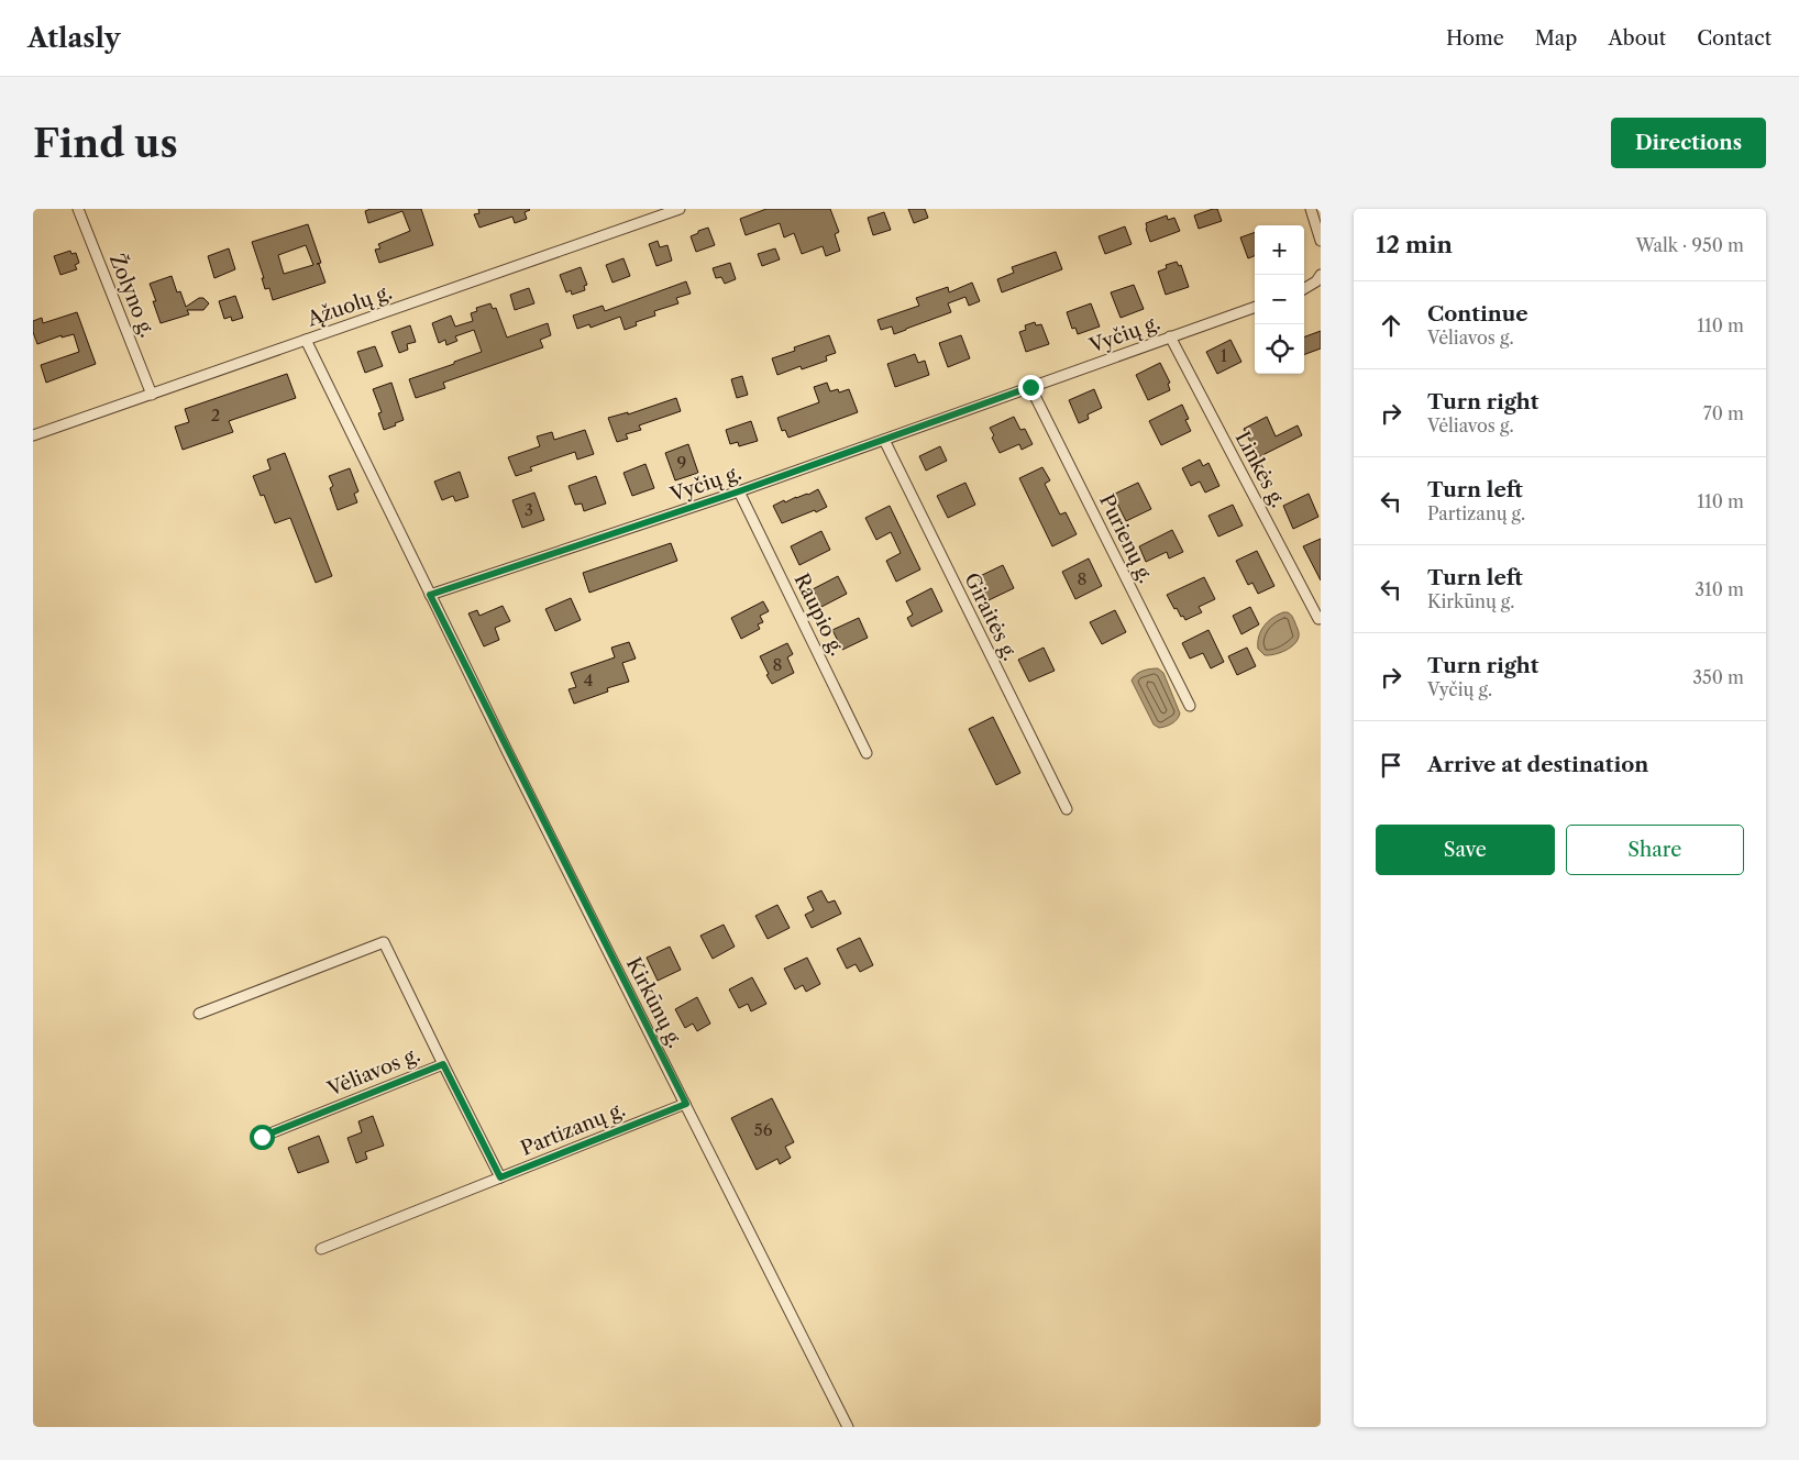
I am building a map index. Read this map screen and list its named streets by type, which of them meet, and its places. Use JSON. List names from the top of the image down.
{
  "streets": {
    "street": [
      "Žolyno g.",
      "Ąžuolų g.",
      "Vyčių g.",
      "Linkės g.",
      "Purienų g.",
      "Raupio g.",
      "Giraitės g.",
      "Kirkūnų g.",
      "Vėliavos g.",
      "Partizanų g."
    ]
  },
  "crossings": [
    ["Žolyno g.", "Ąžuolų g."],
    ["Vyčių g.", "Linkės g."],
    ["Vyčių g.", "Purienų g."],
    ["Vyčių g.", "Raupio g."],
    ["Vyčių g.", "Giraitės g."],
    ["Vyčių g.", "Kirkūnų g."],
    ["Kirkūnų g.", "Partizanų g."],
    ["Vėliavos g.", "Partizanų g."]
  ],
  "house_numbers": [
    "1",
    "2",
    "9",
    "3",
    "8",
    "8",
    "4",
    "56"
  ],
  "page": {
    "header": "Atlasly",
    "nav": [
      "Home",
      "Map",
      "About",
      "Contact"
    ],
    "buttons": [
      "Directions",
      ["Save", "Share"]
    ],
    "title": "Find us",
    "heading": ["12 min", "Walk · 950 m"],
    "map_buttons": ["+", "−"],
    "list": [
      ["Continue", "Vėliavos g.", "110 m"],
      ["Turn right", "Vėliavos g.", "70 m"],
      ["Turn left", "Partizanų g.", "110 m"],
      ["Turn left", "Kirkūnų g.", "310 m"],
      ["Turn right", "Vyčių g.", "350 m"],
      "Arrive at destination"
    ]
  }
}
